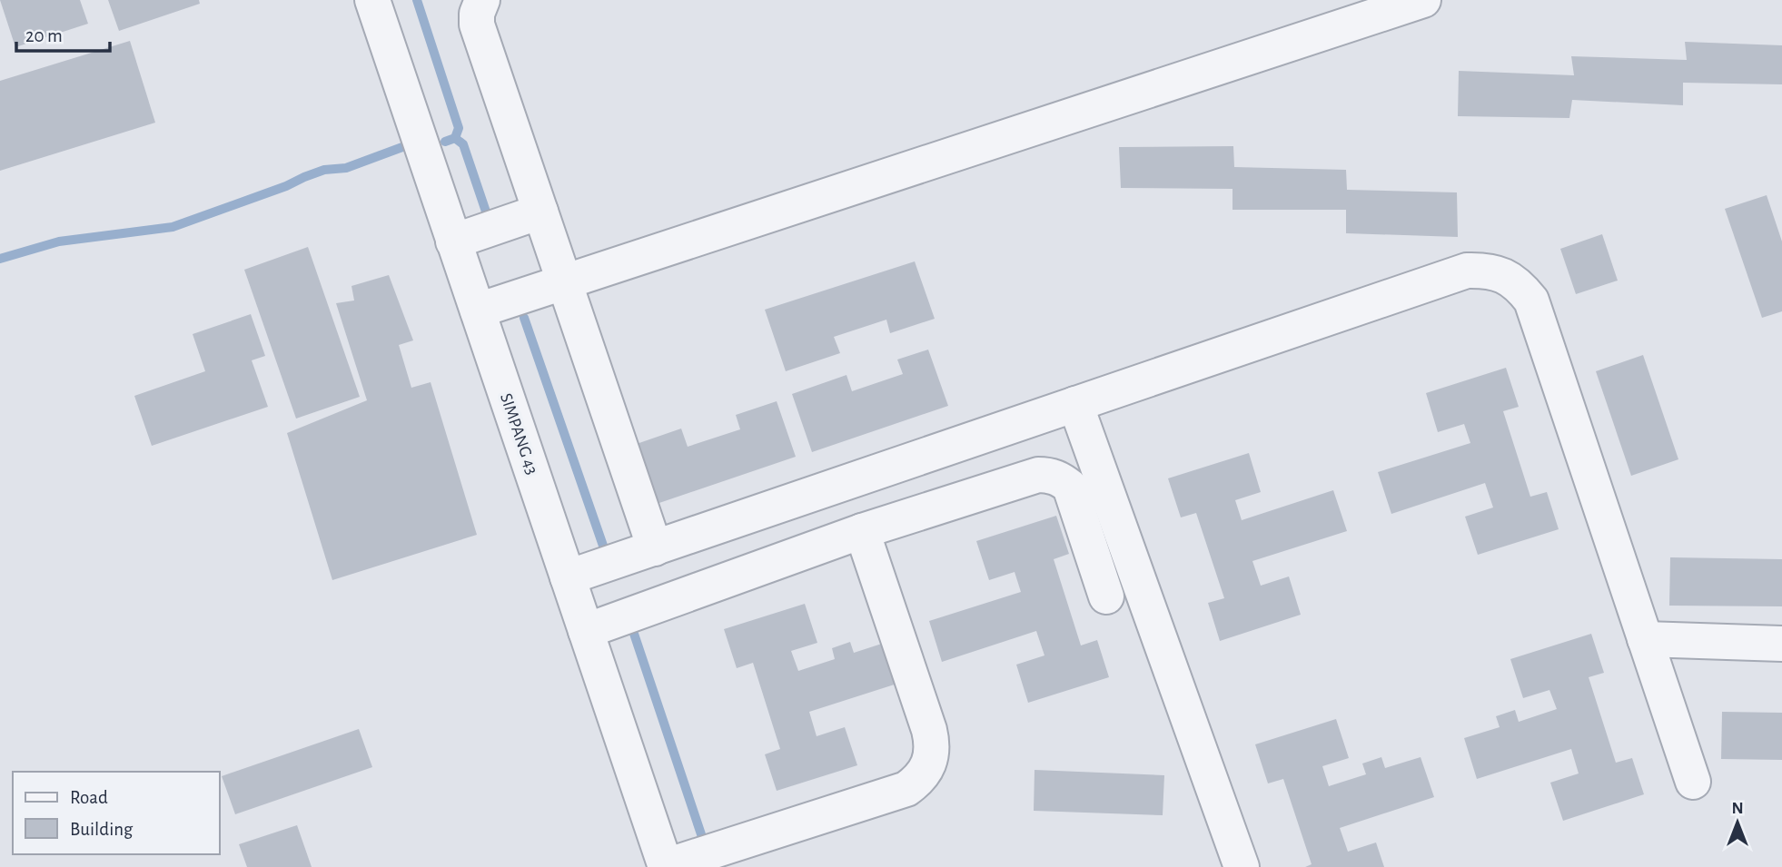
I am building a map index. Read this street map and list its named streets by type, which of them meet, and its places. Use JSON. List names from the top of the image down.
{
  "streets": {
    "street": ["SIMPANG 43"]
  },
  "legend": ["Road", "Building"],
  "scale_bar": "20 m",
  "north": "top"
}
